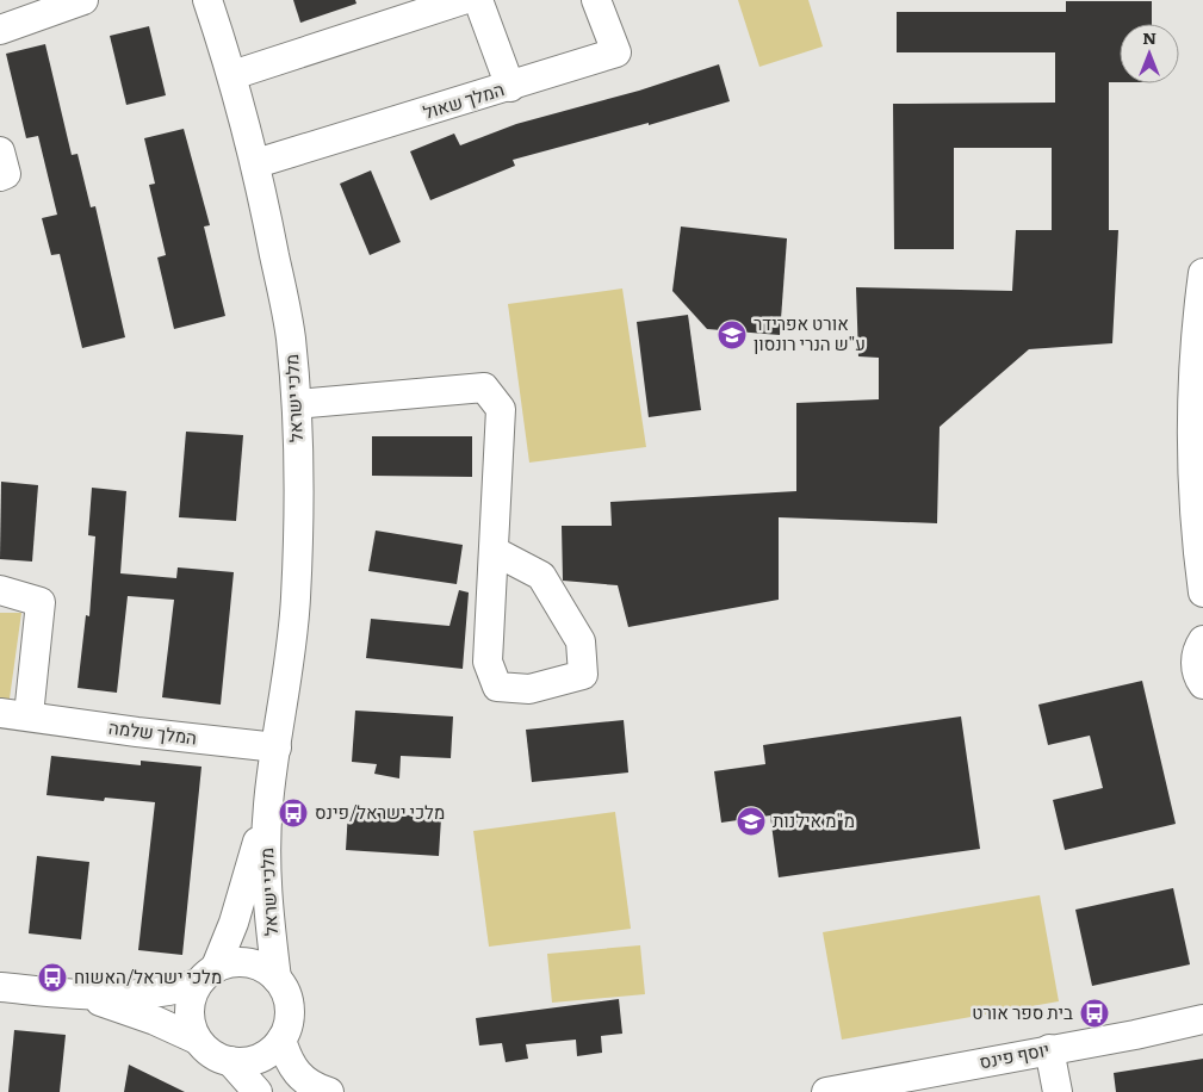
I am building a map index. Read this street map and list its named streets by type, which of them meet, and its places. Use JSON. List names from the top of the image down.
{
  "streets": {
    "street": [
      "המלך שאול",
      "מלכי ישראל",
      "המלך שלמה",
      "יוסף פינס"
    ]
  },
  "crossings": [
    ["המלך שאול", "מלכי ישראל"],
    ["מלכי ישראל", "המלך שלמה"]
  ],
  "places": {
    "school or university": ["אורט אפרידר ע\"ש הנרי רונסון", "מ\"מ אילנות"],
    "bus stop": ["מלכי ישראל/פינס", "מלכי ישראל/האשוח", "בית ספר אורט"]
  },
  "north": "top"
}
